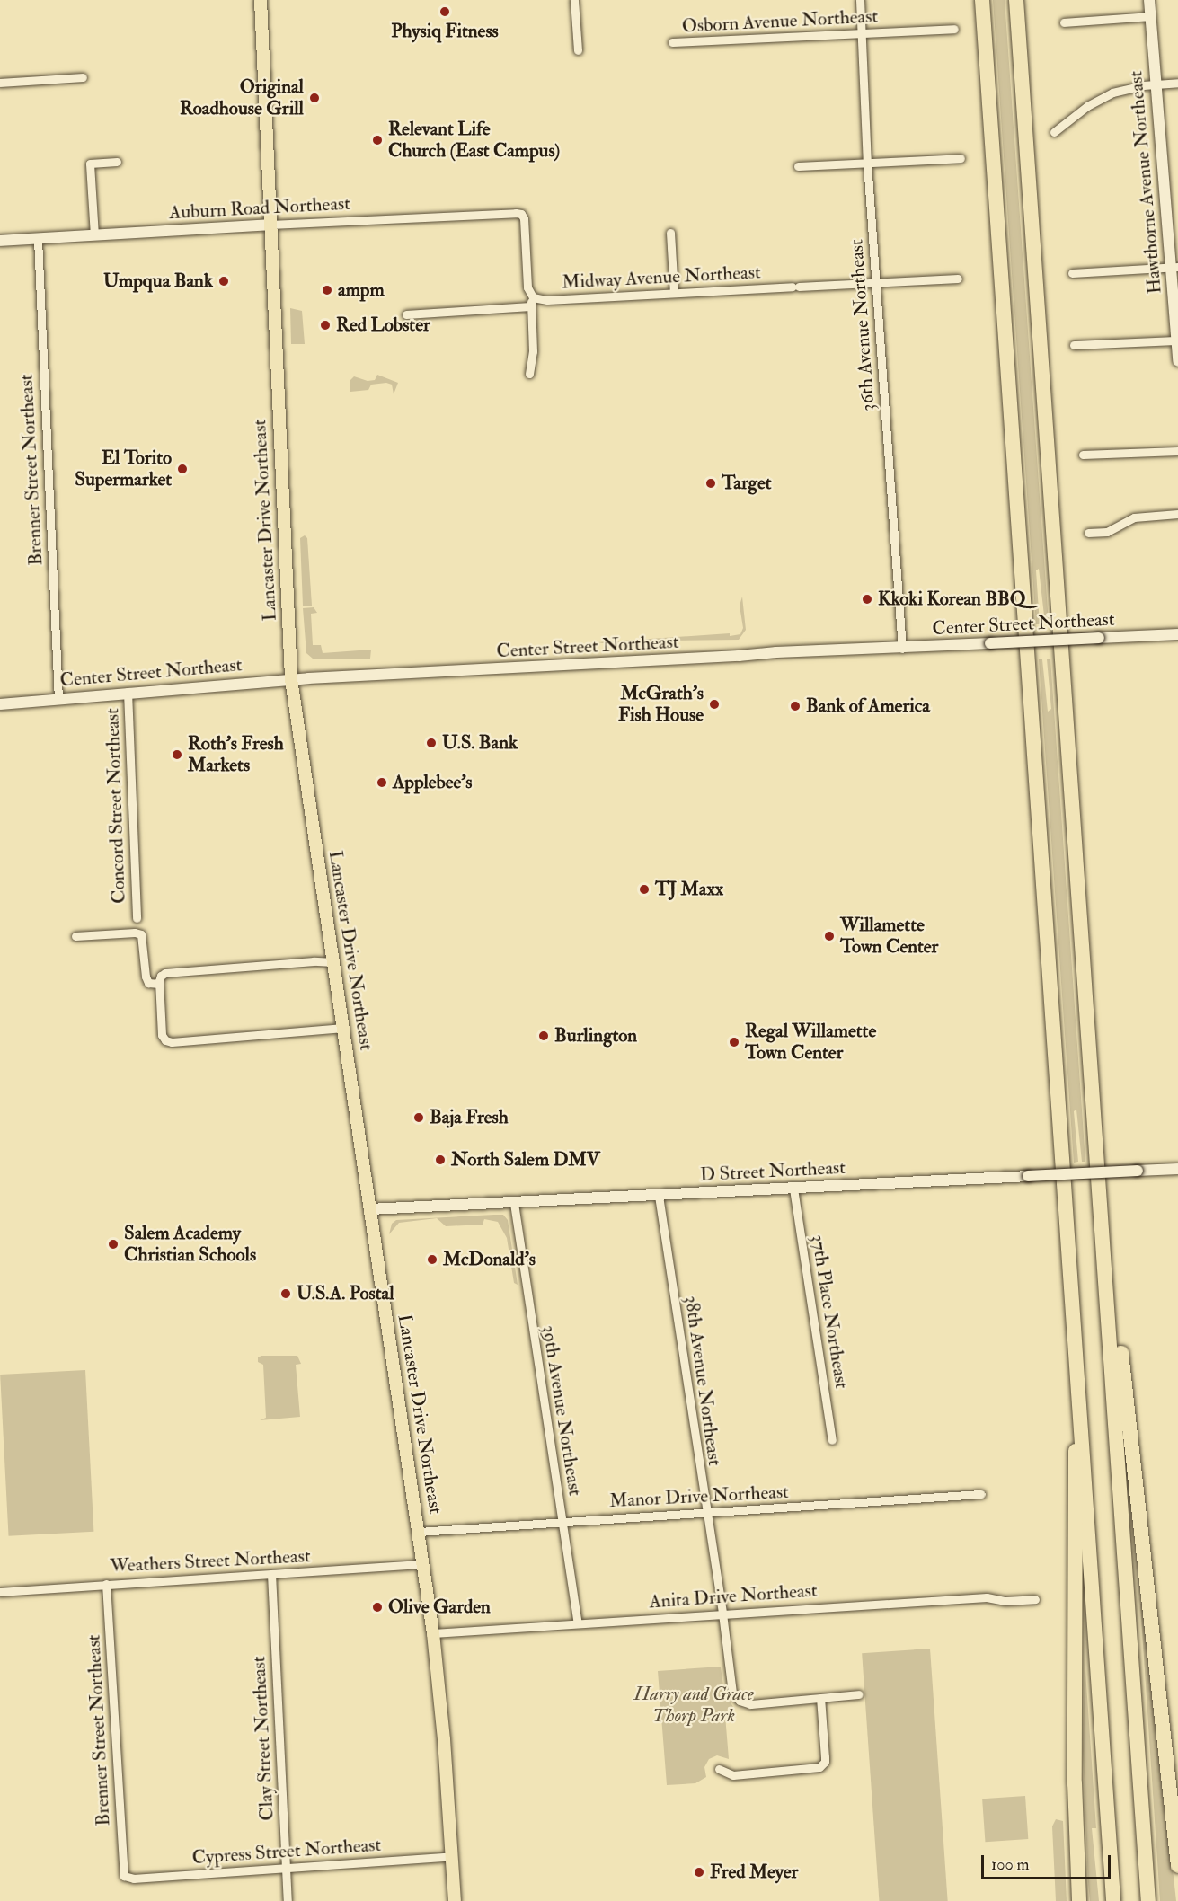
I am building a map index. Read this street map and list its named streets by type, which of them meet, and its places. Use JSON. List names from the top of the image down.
{
  "streets": {
    "main road": [
      "Hawthorne Avenue Northeast",
      "Auburn Road Northeast",
      "Lancaster Drive Northeast",
      "Center Street Northeast",
      "D Street Northeast"
    ],
    "street": [
      "Osborn Avenue Northeast",
      "Midway Avenue Northeast",
      "36th Avenue Northeast",
      "Brenner Street Northeast",
      "Concord Street Northeast",
      "37th Place Northeast",
      "38th Avenue Northeast",
      "39th Avenue Northeast",
      "Manor Drive Northeast",
      "Weathers Street Northeast",
      "Anita Drive Northeast",
      "Clay Street Northeast",
      "Cypress Street Northeast"
    ]
  },
  "crossings": [
    ["Osborn Avenue Northeast", "36th Avenue Northeast"],
    ["Auburn Road Northeast", "Midway Avenue Northeast"],
    ["Auburn Road Northeast", "Brenner Street Northeast"],
    ["Auburn Road Northeast", "Lancaster Drive Northeast"],
    ["Midway Avenue Northeast", "36th Avenue Northeast"],
    ["36th Avenue Northeast", "Center Street Northeast"],
    ["Brenner Street Northeast", "Center Street Northeast"],
    ["Brenner Street Northeast", "Weathers Street Northeast"],
    ["Brenner Street Northeast", "Cypress Street Northeast"],
    ["Lancaster Drive Northeast", "Center Street Northeast"],
    ["Lancaster Drive Northeast", "D Street Northeast"],
    ["Lancaster Drive Northeast", "Manor Drive Northeast"],
    ["Lancaster Drive Northeast", "Weathers Street Northeast"],
    ["Lancaster Drive Northeast", "Anita Drive Northeast"],
    ["Lancaster Drive Northeast", "Cypress Street Northeast"],
    ["Center Street Northeast", "Concord Street Northeast"],
    ["D Street Northeast", "37th Place Northeast"],
    ["D Street Northeast", "38th Avenue Northeast"],
    ["D Street Northeast", "39th Avenue Northeast"],
    ["38th Avenue Northeast", "Manor Drive Northeast"],
    ["38th Avenue Northeast", "Anita Drive Northeast"],
    ["39th Avenue Northeast", "Manor Drive Northeast"],
    ["39th Avenue Northeast", "Anita Drive Northeast"],
    ["Weathers Street Northeast", "Clay Street Northeast"],
    ["Clay Street Northeast", "Cypress Street Northeast"]
  ],
  "parks": ["Harry and Grace Thorp Park"],
  "places": [
    "Physiq Fitness",
    "Original Roadhouse Grill",
    "Relevant Life Church (East Campus)",
    "Umpqua Bank",
    "ampm",
    "Red Lobster",
    "El Torito Supermarket",
    "Target",
    "Kkoki Korean BBQ",
    "McGrath's Fish House",
    "Bank of America",
    "U.S. Bank",
    "Roth's Fresh Markets",
    "Applebee's",
    "TJ Maxx",
    "Willamette Town Center",
    "Burlington",
    "Regal Willamette Town Center",
    "Baja Fresh",
    "North Salem DMV",
    "Salem Academy Christian Schools",
    "McDonald's",
    "U.S.A. Postal",
    "Olive Garden",
    "Fred Meyer"
  ],
  "scale_bar": "100 m"
}
